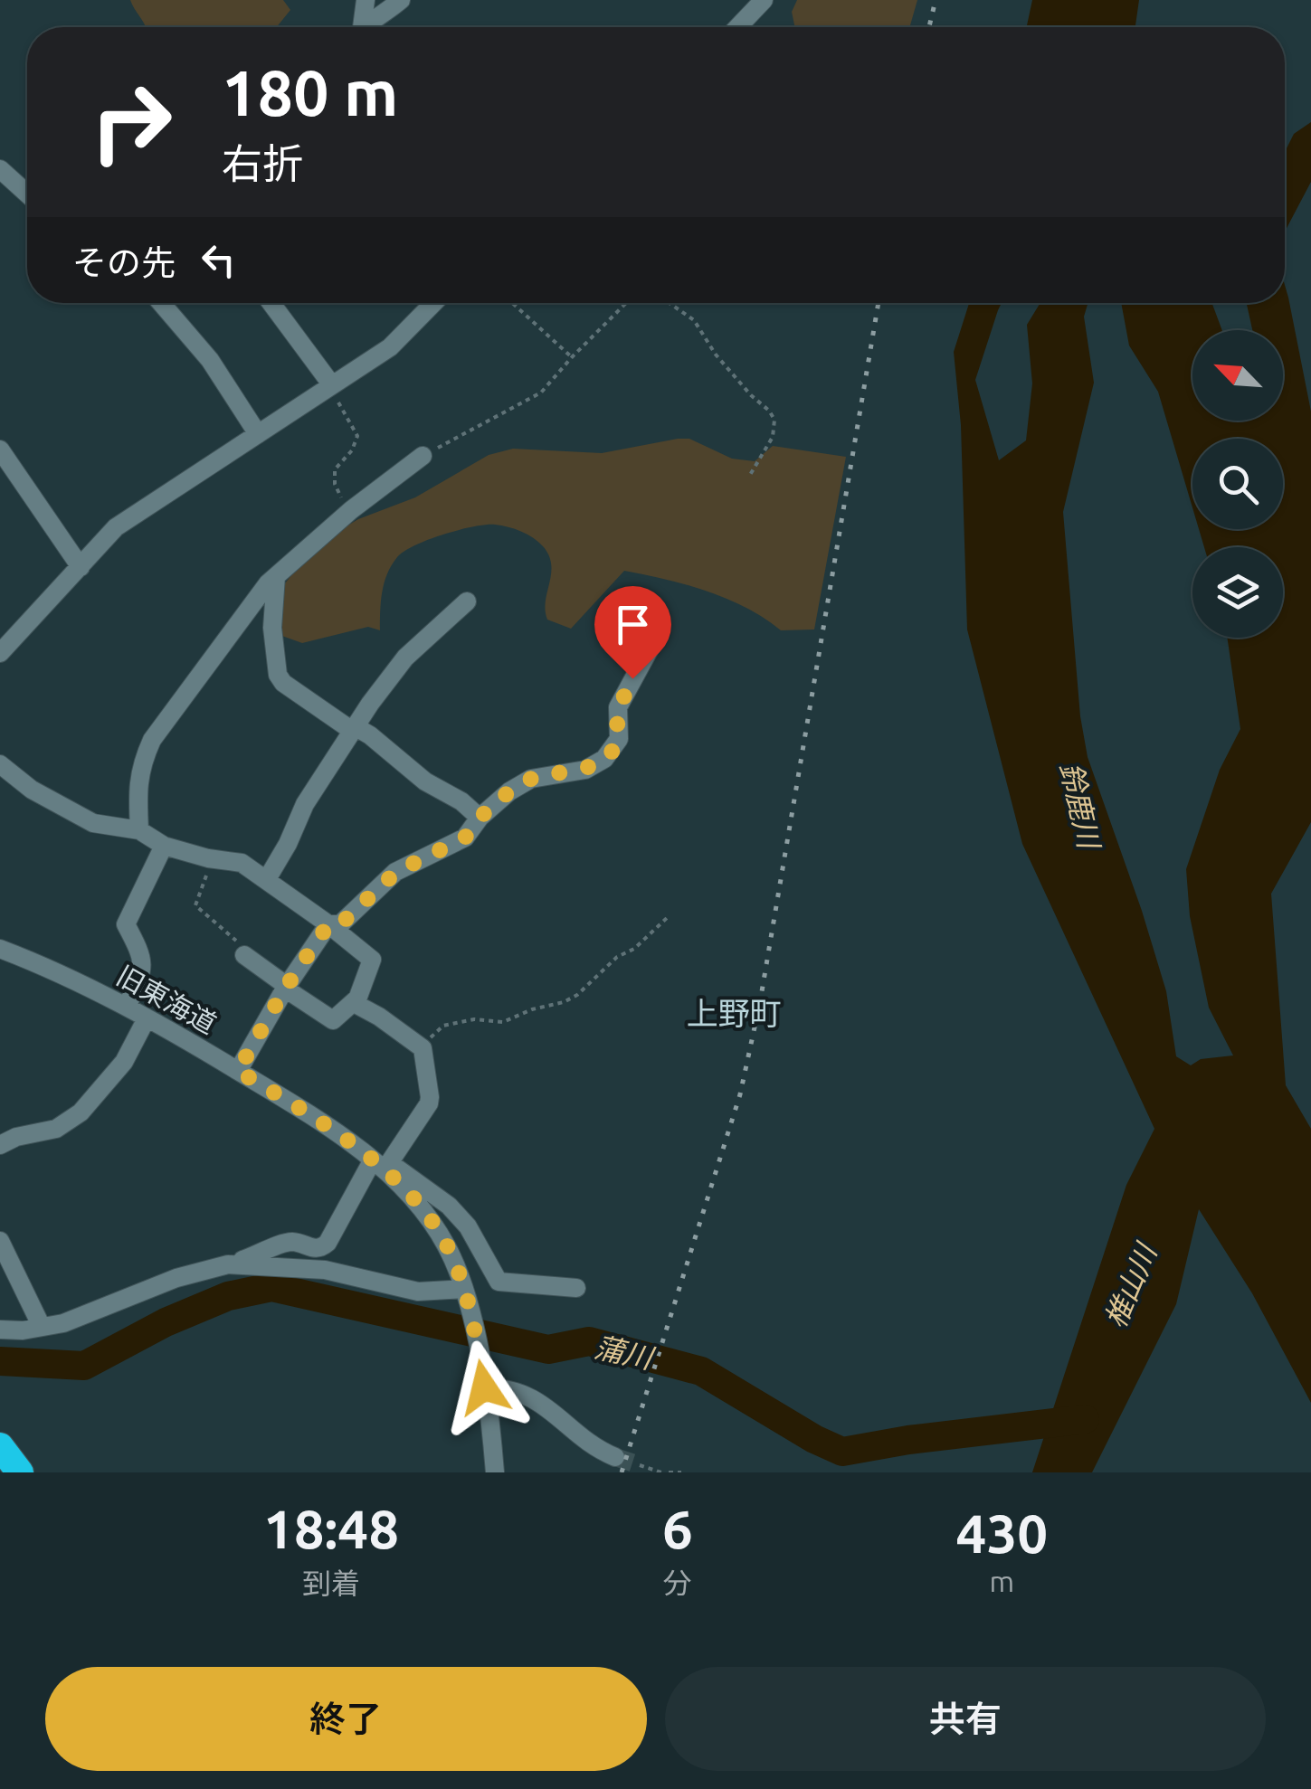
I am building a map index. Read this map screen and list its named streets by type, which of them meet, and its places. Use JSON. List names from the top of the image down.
{
  "streets": {
    "street": ["旧東海道"]
  },
  "districts": ["上野町"],
  "water": ["鈴鹿川", "椎山川", "蒲川"],
  "north": "top left",
  "page": {
    "turn": ["180 m", "右折"],
    "then": "その先",
    "eta": [
      "18:48",
      "到着",
      "6",
      "分",
      "430",
      "m"
    ],
    "buttons": ["終了", "共有"]
  }
}
